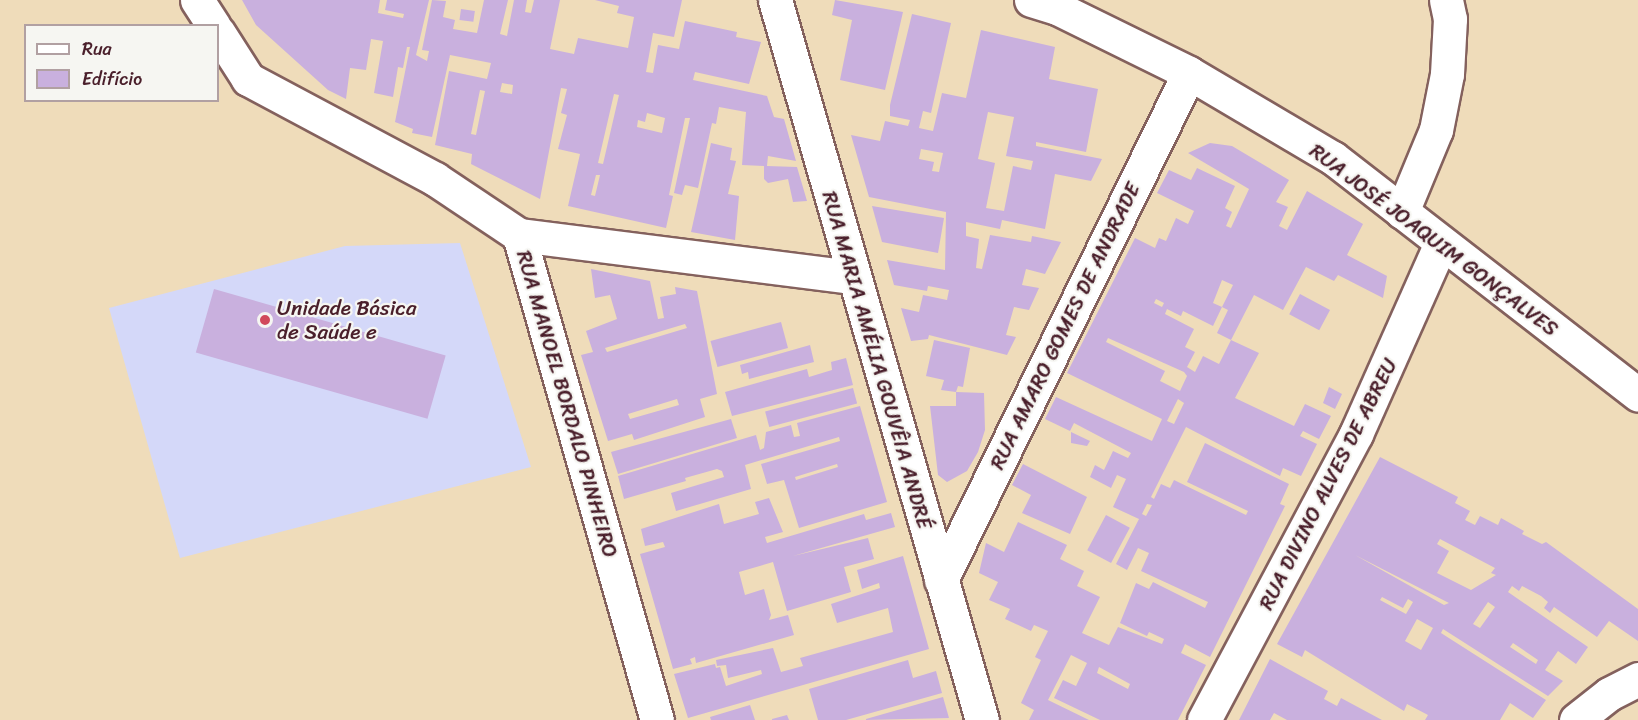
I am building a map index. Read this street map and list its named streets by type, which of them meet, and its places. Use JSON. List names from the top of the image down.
{
  "streets": {
    "street": [
      "RUA JOSÉ JOAQUIM GONÇALVES",
      "RUA AMARO GOMES DE ANDRADE",
      "RUA MARIA AMÉLIA GOUVÊIA ANDRÉ",
      "RUA MANOEL BORDALO PINHEIRO",
      "RUA DIVINO ALVES DE ABREU"
    ]
  },
  "crossings": [
    ["RUA JOSÉ JOAQUIM GONÇALVES", "RUA AMARO GOMES DE ANDRADE"],
    ["RUA JOSÉ JOAQUIM GONÇALVES", "RUA DIVINO ALVES DE ABREU"],
    ["RUA AMARO GOMES DE ANDRADE", "RUA MARIA AMÉLIA GOUVÊIA ANDRÉ"]
  ],
  "places": ["Unidade Básica de Saúde e"],
  "legend": ["Rua", "Edifício"]
}
